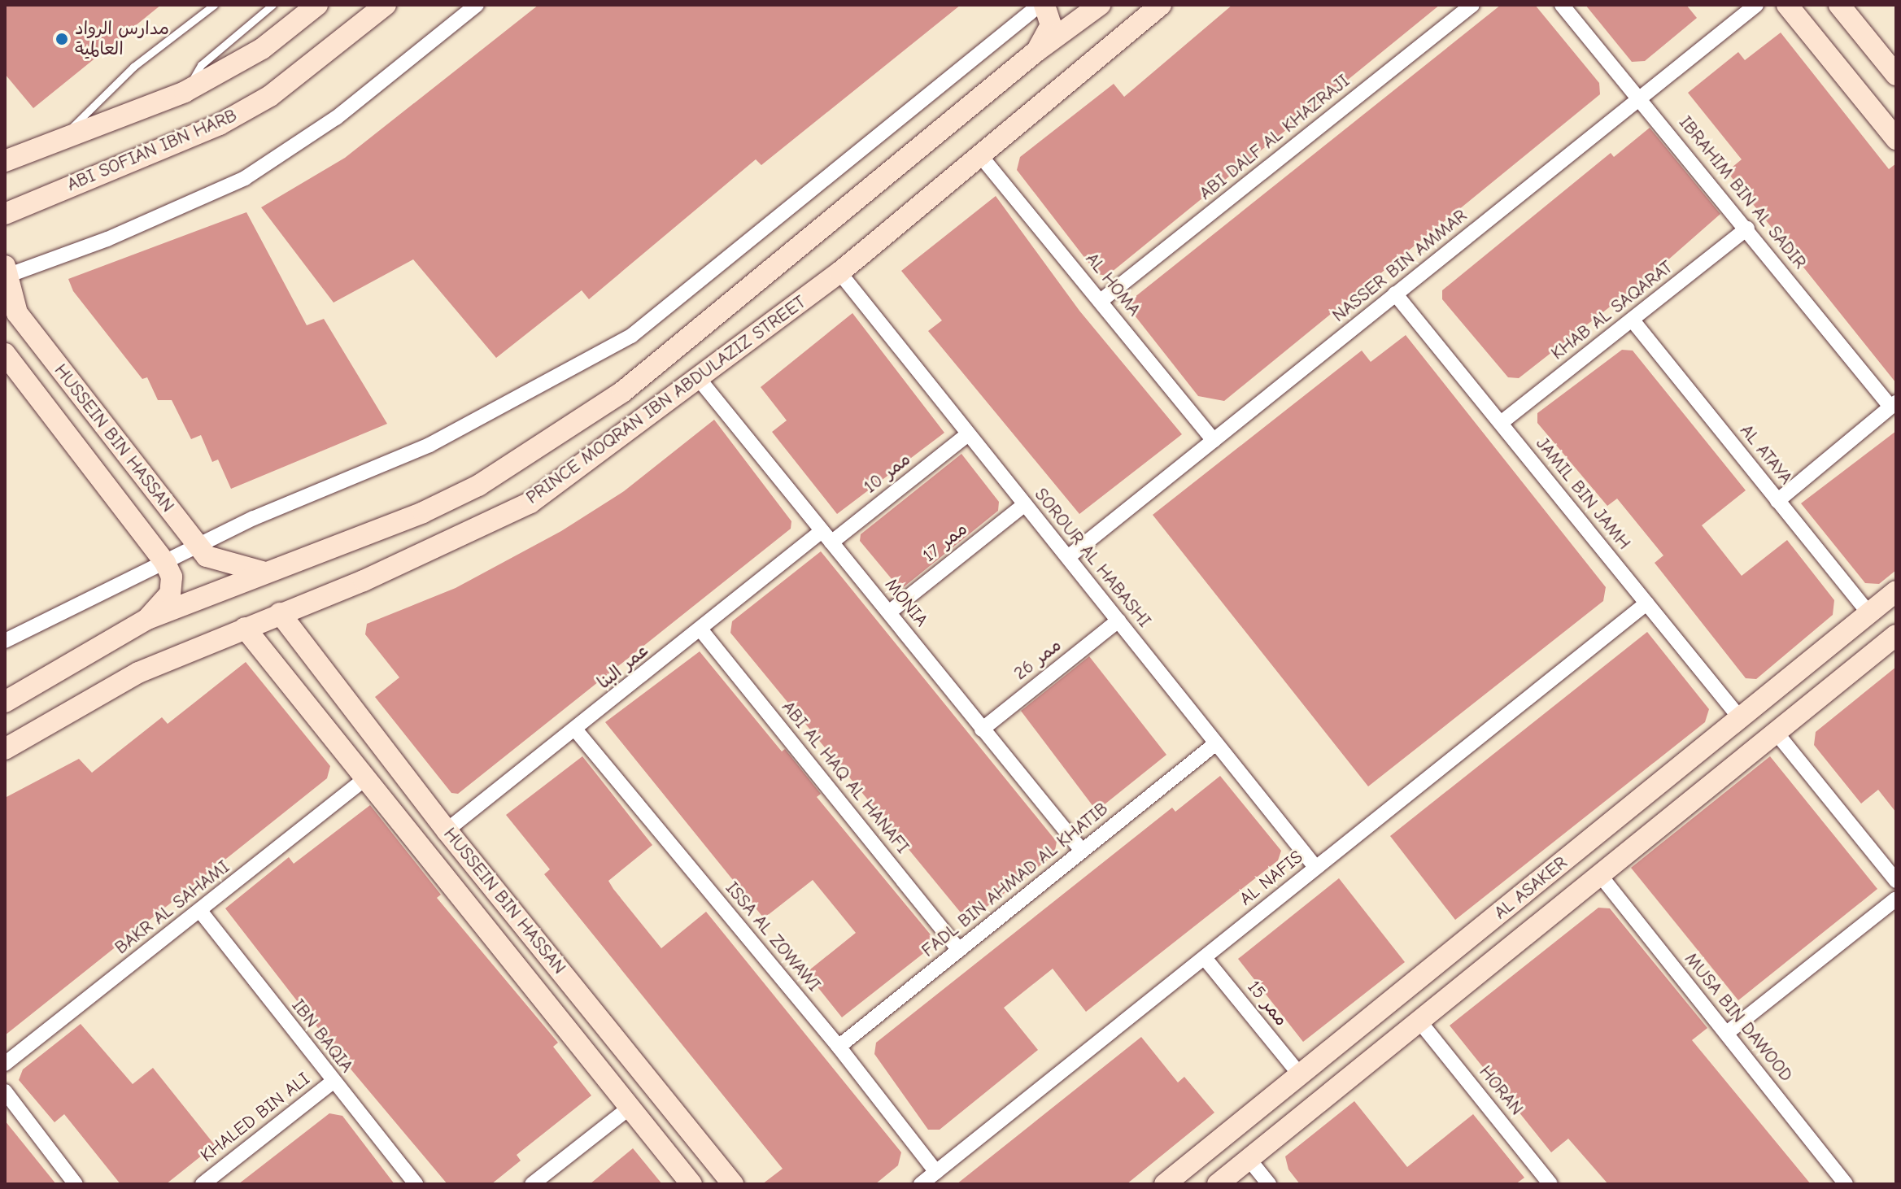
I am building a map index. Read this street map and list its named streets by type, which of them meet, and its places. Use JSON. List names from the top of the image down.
{
  "streets": {
    "street": [
      "ABI DALF AL KHAZRAJI",
      "ABI SOFIAN IBN HARB",
      "IBRAHIM BIN AL SADIR",
      "NASSER BIN AMMAR",
      "AL HOMA",
      "KHAB AL SAQARAT",
      "PRINCE MOQRAN IBN ABDULAZIZ STREET",
      "HUSSEIN BIN HASSAN",
      "AL ATAYA",
      "ممر 10",
      "JAMIL BIN JAMH",
      "ممر 17",
      "SOROUR AL HABASHI",
      "MONIA",
      "ممر 26",
      "عمر البنا",
      "ABI AL HAQ AL HANAFI",
      "AL NAFIS",
      "FADL BIN AHMAD AL KHATIB",
      "AL ASAKER",
      "BAKR AL SAHAMI",
      "ISSA AL ZOWAWI",
      "ممر 15",
      "MUSA BIN DAWOOD",
      "IBN BAQIA",
      "HORAN",
      "KHALED BIN ALI"
    ]
  },
  "crossings": [
    ["ABI DALF AL KHAZRAJI", "AL HOMA"],
    ["IBRAHIM BIN AL SADIR", "NASSER BIN AMMAR"],
    ["IBRAHIM BIN AL SADIR", "KHAB AL SAQARAT"],
    ["NASSER BIN AMMAR", "AL HOMA"],
    ["NASSER BIN AMMAR", "JAMIL BIN JAMH"],
    ["NASSER BIN AMMAR", "SOROUR AL HABASHI"],
    ["AL HOMA", "PRINCE MOQRAN IBN ABDULAZIZ STREET"],
    ["KHAB AL SAQARAT", "AL ATAYA"],
    ["KHAB AL SAQARAT", "JAMIL BIN JAMH"],
    ["PRINCE MOQRAN IBN ABDULAZIZ STREET", "HUSSEIN BIN HASSAN"],
    ["PRINCE MOQRAN IBN ABDULAZIZ STREET", "SOROUR AL HABASHI"],
    ["PRINCE MOQRAN IBN ABDULAZIZ STREET", "MONIA"],
    ["HUSSEIN BIN HASSAN", "عمر البنا"],
    ["HUSSEIN BIN HASSAN", "BAKR AL SAHAMI"],
    ["AL ATAYA", "AL ASAKER"],
    ["ممر 10", "SOROUR AL HABASHI"],
    ["ممر 10", "MONIA"],
    ["ممر 10", "عمر البنا"],
    ["JAMIL BIN JAMH", "AL NAFIS"],
    ["JAMIL BIN JAMH", "AL ASAKER"],
    ["ممر 17", "SOROUR AL HABASHI"],
    ["ممر 17", "MONIA"],
    ["SOROUR AL HABASHI", "ممر 26"],
    ["SOROUR AL HABASHI", "AL NAFIS"],
    ["SOROUR AL HABASHI", "FADL BIN AHMAD AL KHATIB"],
    ["MONIA", "ممر 26"],
    ["MONIA", "عمر البنا"],
    ["MONIA", "FADL BIN AHMAD AL KHATIB"],
    ["عمر البنا", "ABI AL HAQ AL HANAFI"],
    ["عمر البنا", "ISSA AL ZOWAWI"],
    ["ABI AL HAQ AL HANAFI", "FADL BIN AHMAD AL KHATIB"],
    ["AL NAFIS", "ISSA AL ZOWAWI"],
    ["AL NAFIS", "ممر 15"],
    ["FADL BIN AHMAD AL KHATIB", "ISSA AL ZOWAWI"],
    ["AL ASAKER", "ممر 15"],
    ["AL ASAKER", "MUSA BIN DAWOOD"],
    ["AL ASAKER", "HORAN"],
    ["BAKR AL SAHAMI", "IBN BAQIA"],
    ["IBN BAQIA", "KHALED BIN ALI"]
  ],
  "places": ["مدارس الرواد العالمية"]
}
